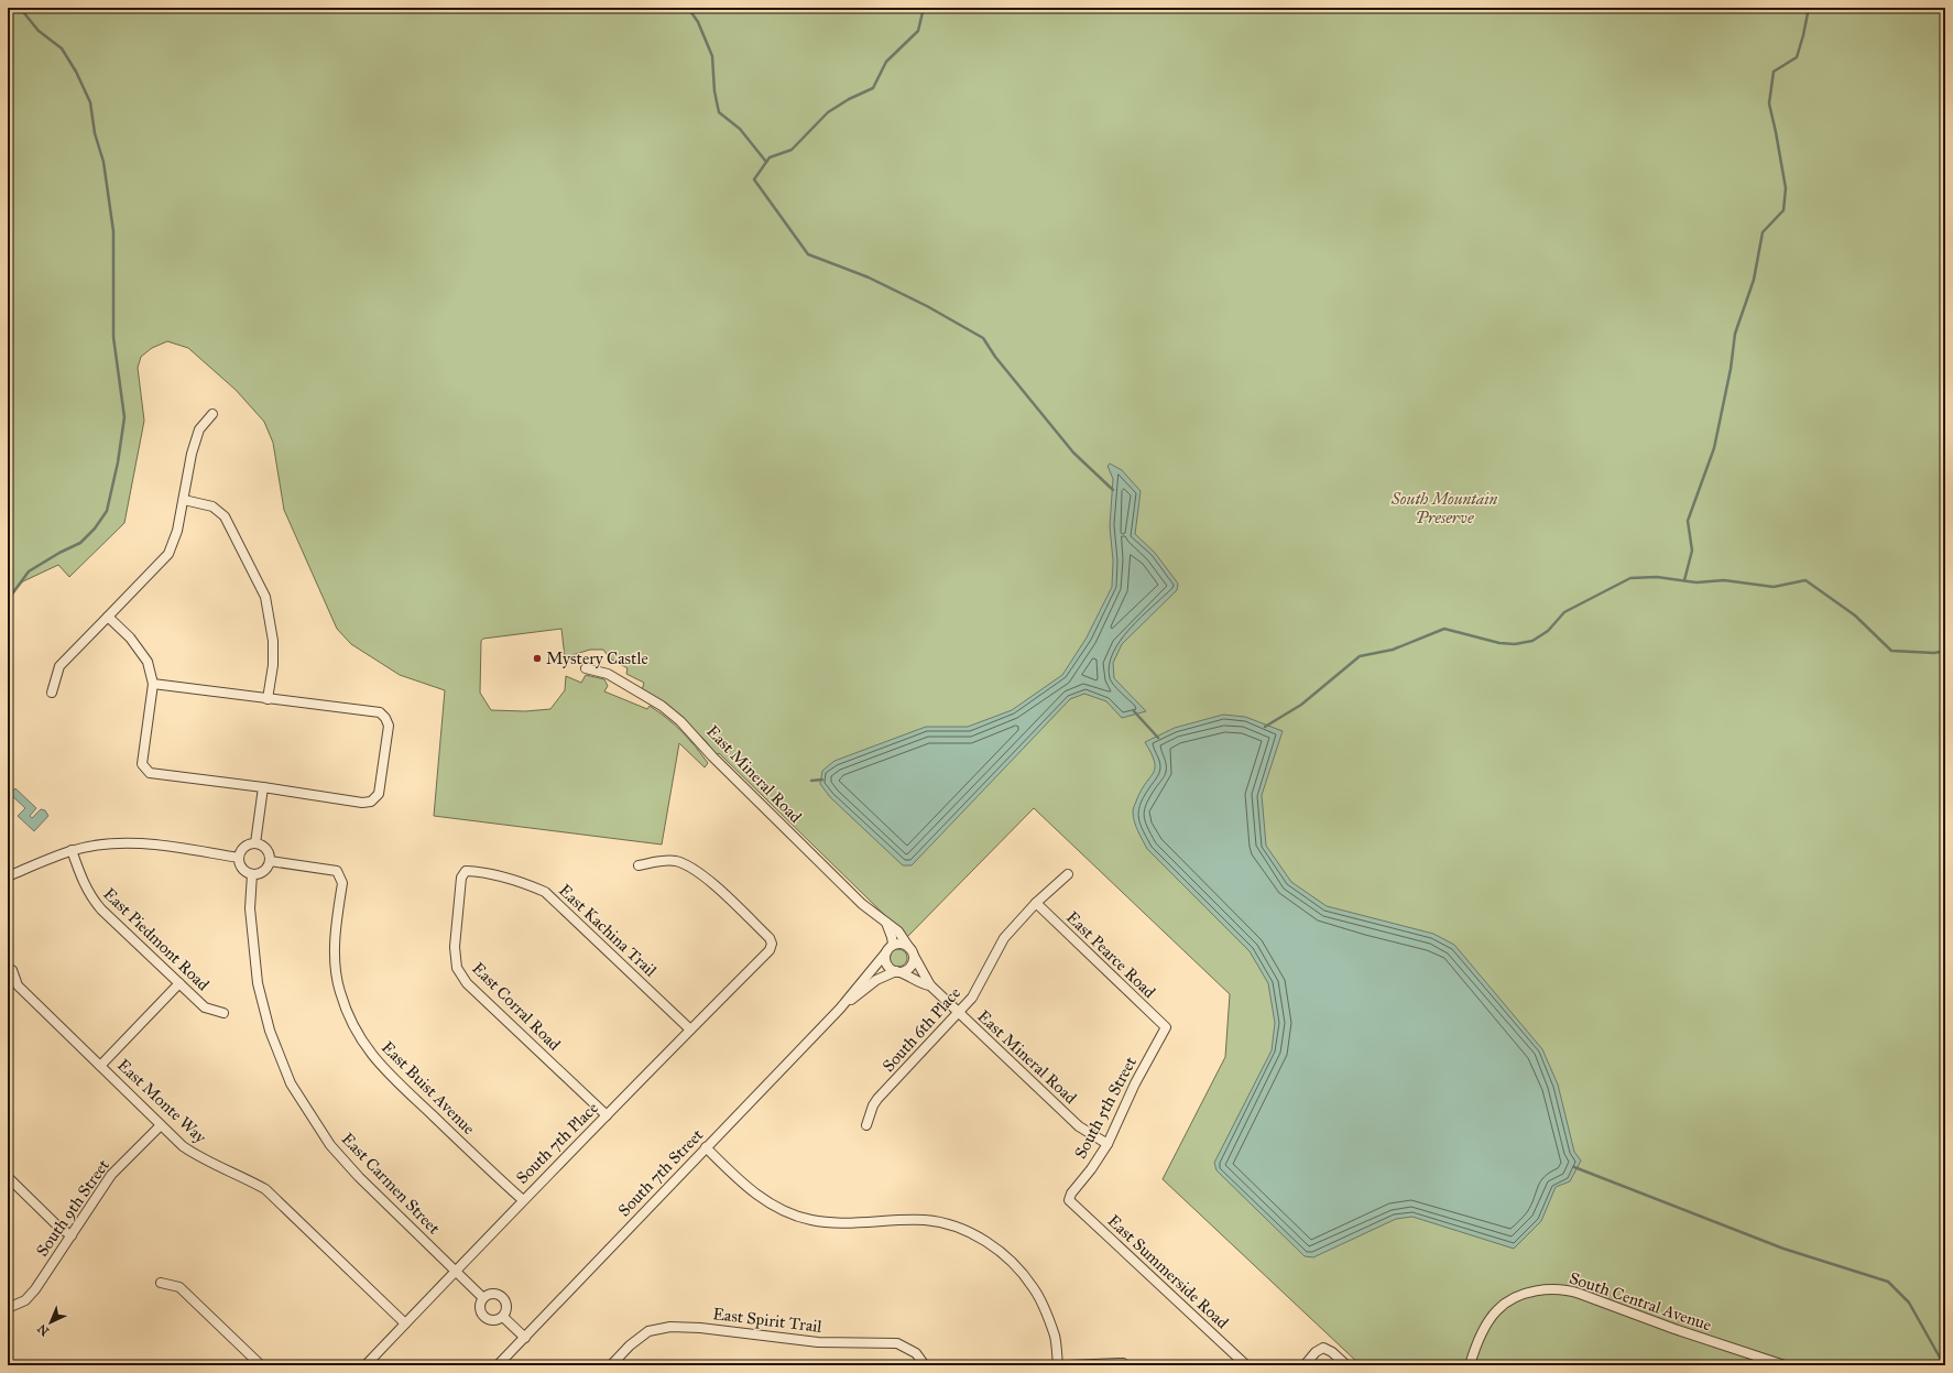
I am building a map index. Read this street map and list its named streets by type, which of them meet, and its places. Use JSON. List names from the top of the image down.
{
  "streets": {
    "street": [
      "East Mineral Road",
      "East Kachina Trail",
      "East Piedmont Road",
      "East Pearce Road",
      "East Corral Road",
      "South 6th Place",
      "East Buist Avenue",
      "East Monte Way",
      "South 5th Street",
      "South 7th Place",
      "South 7th Street",
      "East Carmen Street",
      "South 9th Street",
      "East Summerside Road",
      "South Central Avenue",
      "East Spirit Trail"
    ]
  },
  "crossings": [
    ["East Mineral Road", "South 6th Place"],
    ["East Mineral Road", "South 5th Street"],
    ["East Mineral Road", "South 7th Street"],
    ["East Kachina Trail", "East Corral Road"],
    ["East Kachina Trail", "South 7th Place"],
    ["East Pearce Road", "South 6th Place"],
    ["East Pearce Road", "South 5th Street"],
    ["East Corral Road", "South 7th Place"],
    ["East Buist Avenue", "South 7th Place"],
    ["East Buist Avenue", "East Carmen Street"],
    ["East Monte Way", "South 7th Place"],
    ["East Monte Way", "South 9th Street"],
    ["South 5th Street", "East Summerside Road"],
    ["South 7th Place", "East Carmen Street"]
  ],
  "parks": ["South Mountain Preserve"],
  "places": ["Mystery Castle"],
  "north": "bottom left"
}
